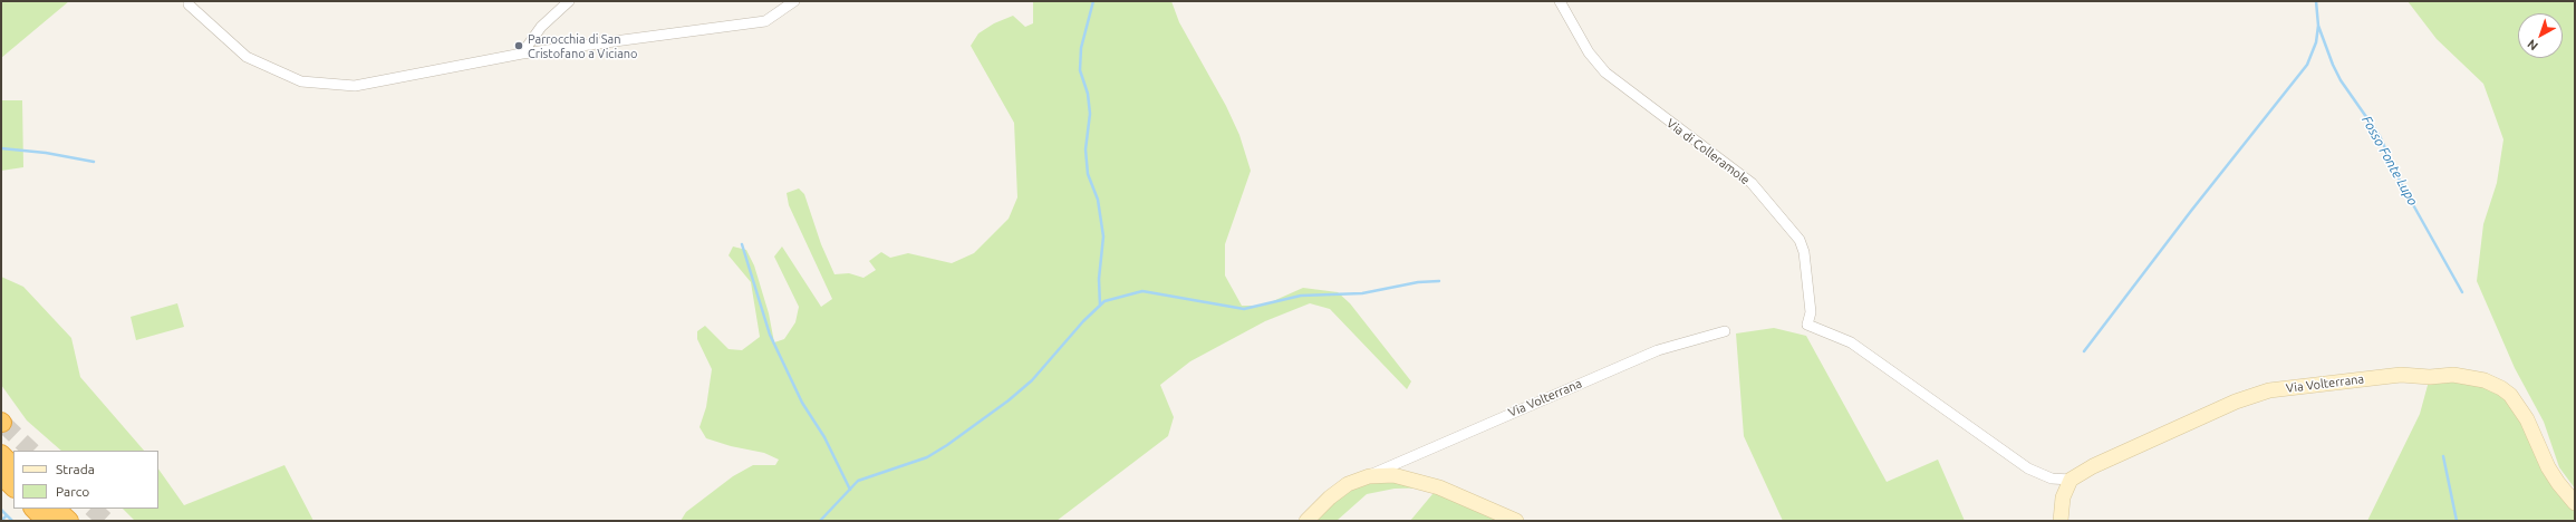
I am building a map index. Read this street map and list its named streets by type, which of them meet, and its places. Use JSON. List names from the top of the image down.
{
  "streets": {
    "main road": ["Via Volterrana"],
    "street": ["Via di Colleramole"]
  },
  "crossings": [
    ["Via di Colleramole", "Via Volterrana"]
  ],
  "water": ["Fosso Fonte Lupo"],
  "places": ["Parrocchia di San Cristofano a Viciano"],
  "legend": ["Strada", "Parco"],
  "north": "bottom left"
}
